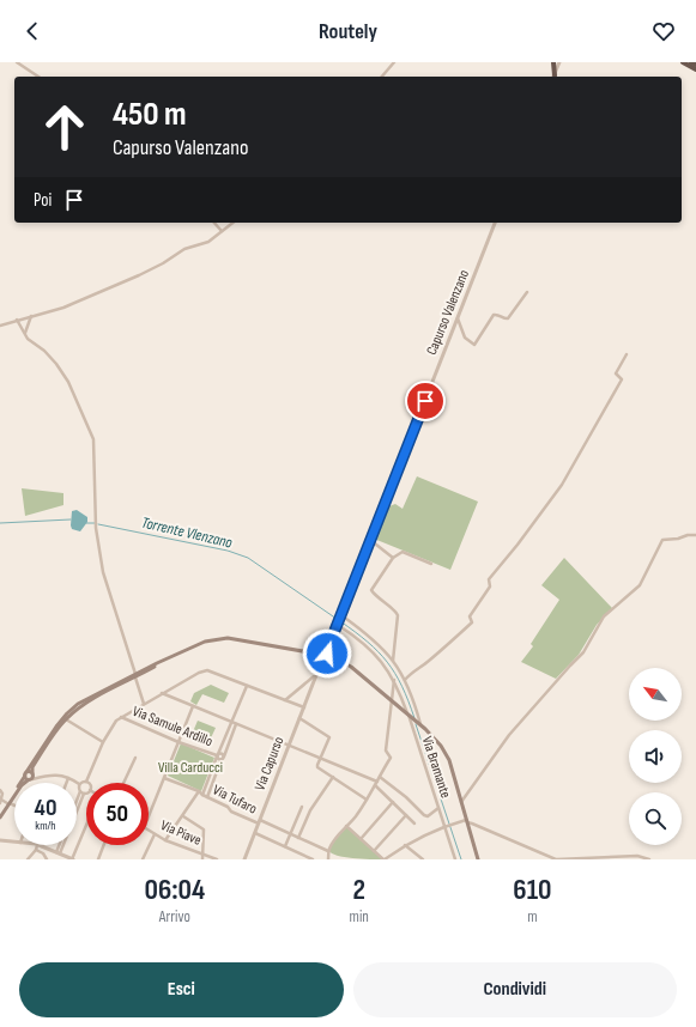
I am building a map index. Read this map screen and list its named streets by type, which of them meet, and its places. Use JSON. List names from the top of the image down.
{
  "streets": {
    "street": [
      "Capurso Valenzano",
      "Via Samule Ardillo",
      "Via Capurso",
      "Via Bramante",
      "Via Tufaro",
      "Via Piave"
    ]
  },
  "crossings": [
    ["Capurso Valenzano", "Via Bramante"],
    ["Via Capurso", "Via Tufaro"]
  ],
  "water": ["Torrente Vlenzano"],
  "parks": ["Villa Carducci"],
  "north": "top left",
  "page": {
    "header": "Routely",
    "turn": ["450 m", "Capurso Valenzano"],
    "then": "Poi",
    "speed": "40 km/h",
    "limit": "50",
    "eta": [
      "06:04",
      "Arrivo",
      "2",
      "min",
      "610",
      "m"
    ],
    "buttons": ["Esci", "Condividi"]
  }
}
